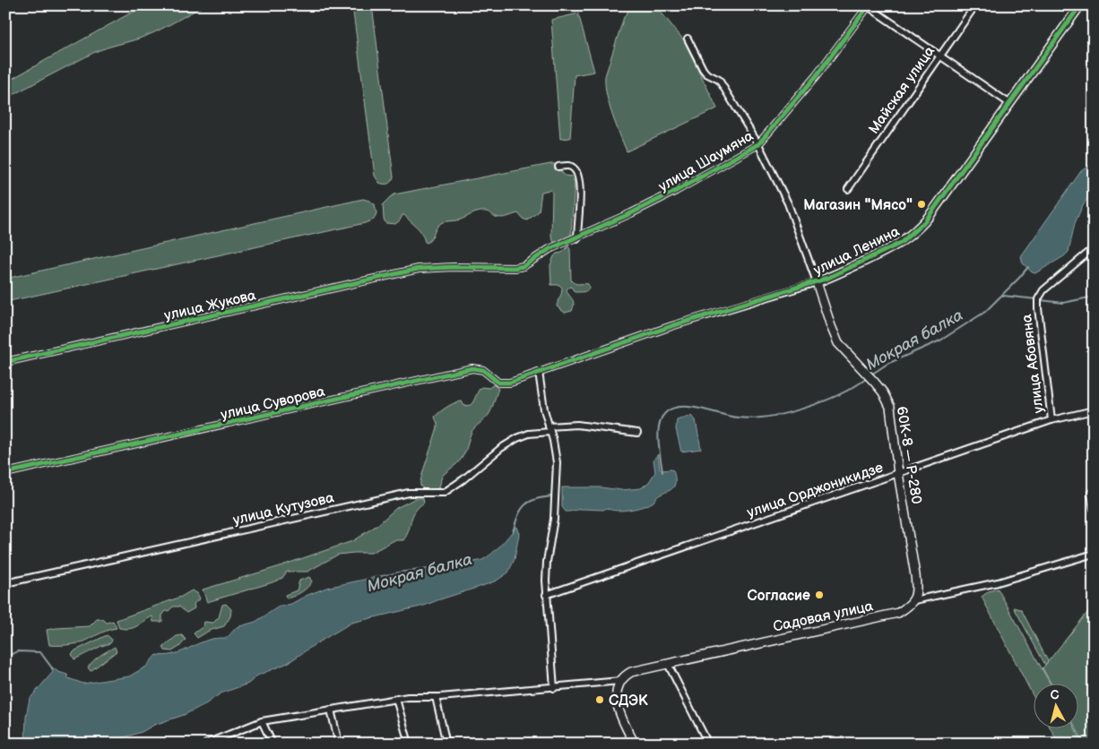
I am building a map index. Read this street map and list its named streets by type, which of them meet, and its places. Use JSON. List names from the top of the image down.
{
  "streets": {
    "street": [
      "Майская улица",
      "улица Шаумяна",
      "улица Ленина",
      "улица Жукова",
      "улица Абовяна",
      "улица Суворова",
      "60К-8 — Р-280",
      "улица Орджоникидзе",
      "улица Кутузова",
      "Садовая улица"
    ]
  },
  "crossings": [
    ["улица Шаумяна", "улица Жукова"],
    ["улица Ленина", "улица Суворова"],
    ["улица Ленина", "60К-8 — Р-280"],
    ["улица Абовяна", "улица Орджоникидзе"],
    ["60К-8 — Р-280", "улица Орджоникидзе"],
    ["60К-8 — Р-280", "Садовая улица"]
  ],
  "water": ["Мокрая балка"],
  "places": ["Магазин \"Мясо\"", "Согласие", "СДЭК"],
  "north": "top"
}
